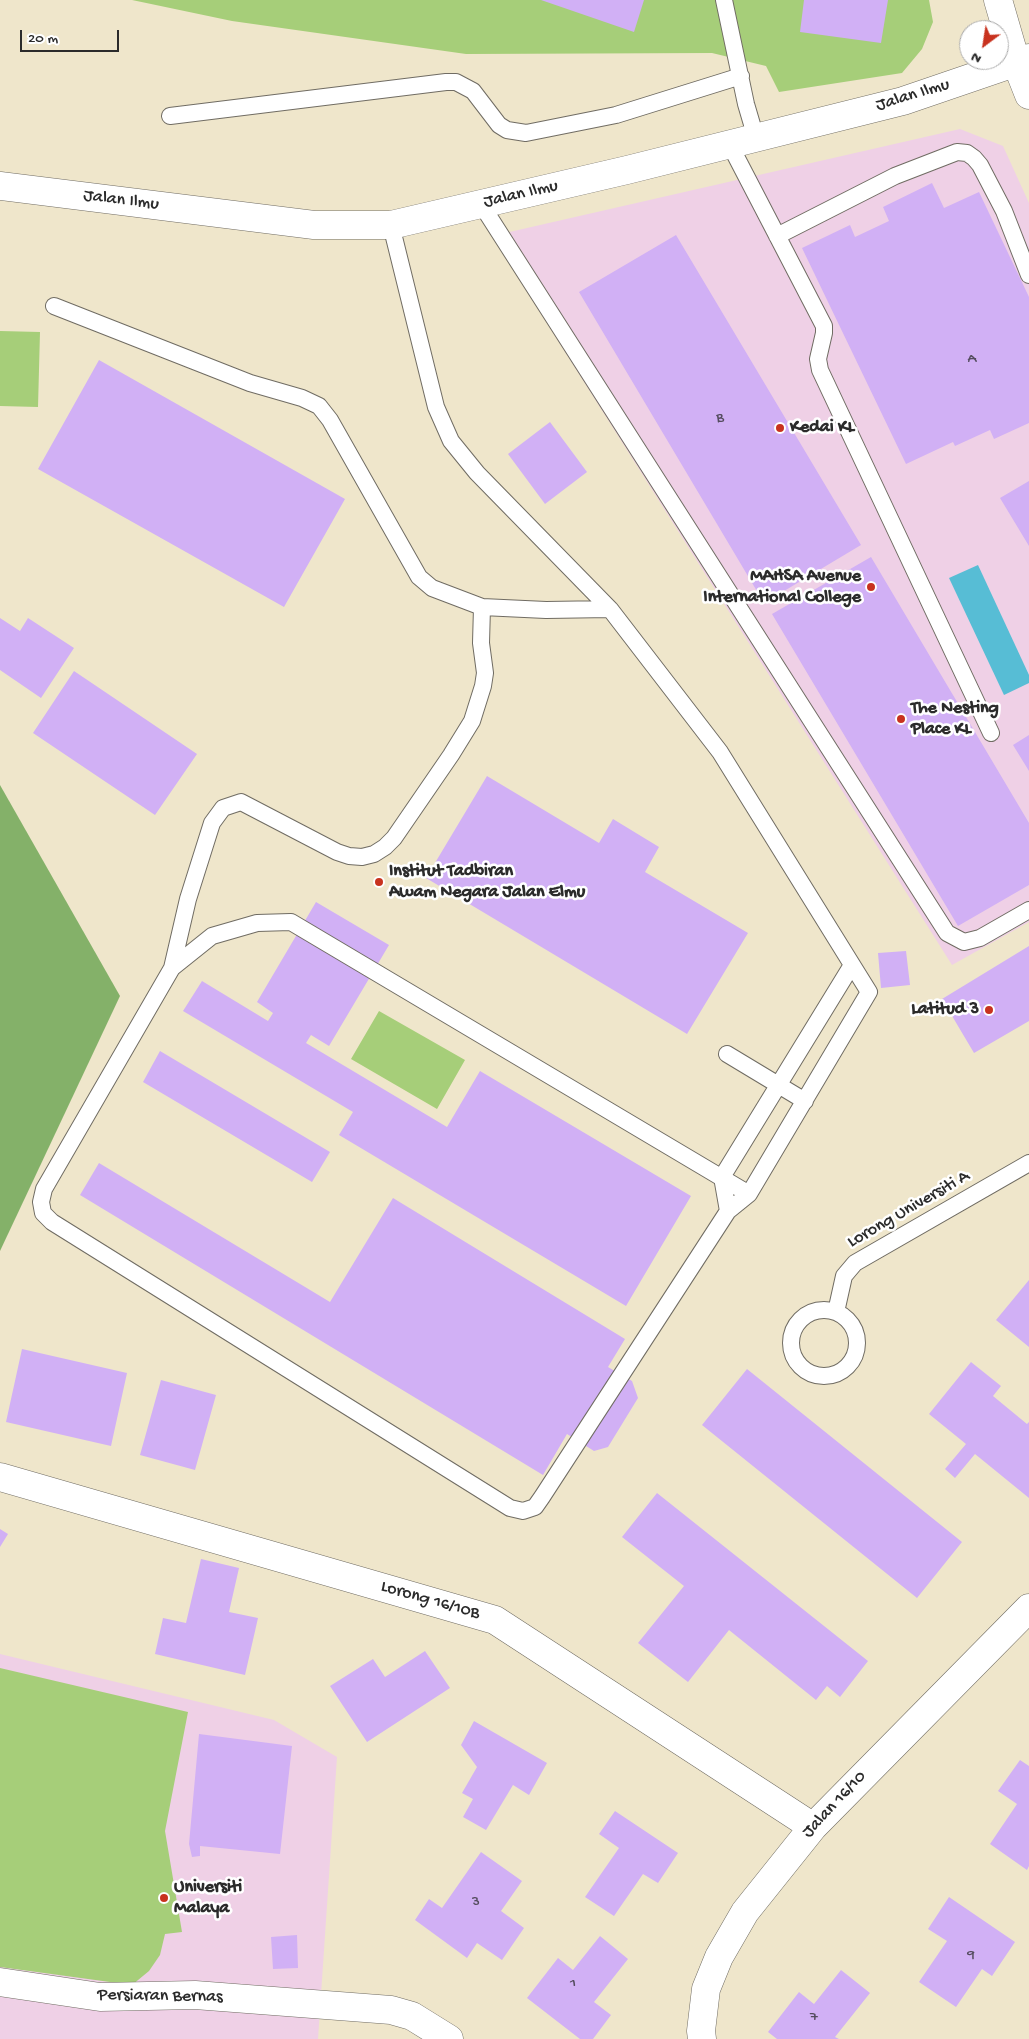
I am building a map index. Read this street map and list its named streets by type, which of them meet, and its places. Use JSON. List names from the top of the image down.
{
  "streets": {
    "street": [
      "Jalan Ilmu",
      "Lorong 16/10B",
      "Jalan 16/10",
      "Persiaran Bernas"
    ],
    "lane": ["Lorong Universiti A"]
  },
  "crossings": [
    ["Lorong 16/10B", "Jalan 16/10"]
  ],
  "places": [
    "Kedai KL",
    "MAHSA Avenue International College",
    "The Nesting Place KL",
    "Institut Tadbiran Awam Negara Jalan Elmu",
    "Latitud 3",
    "Universiti Malaya"
  ],
  "house_numbers": [
    "A",
    "B",
    "3",
    "9",
    "1",
    "7"
  ],
  "scale_bar": "20 m",
  "north": "bottom left"
}
